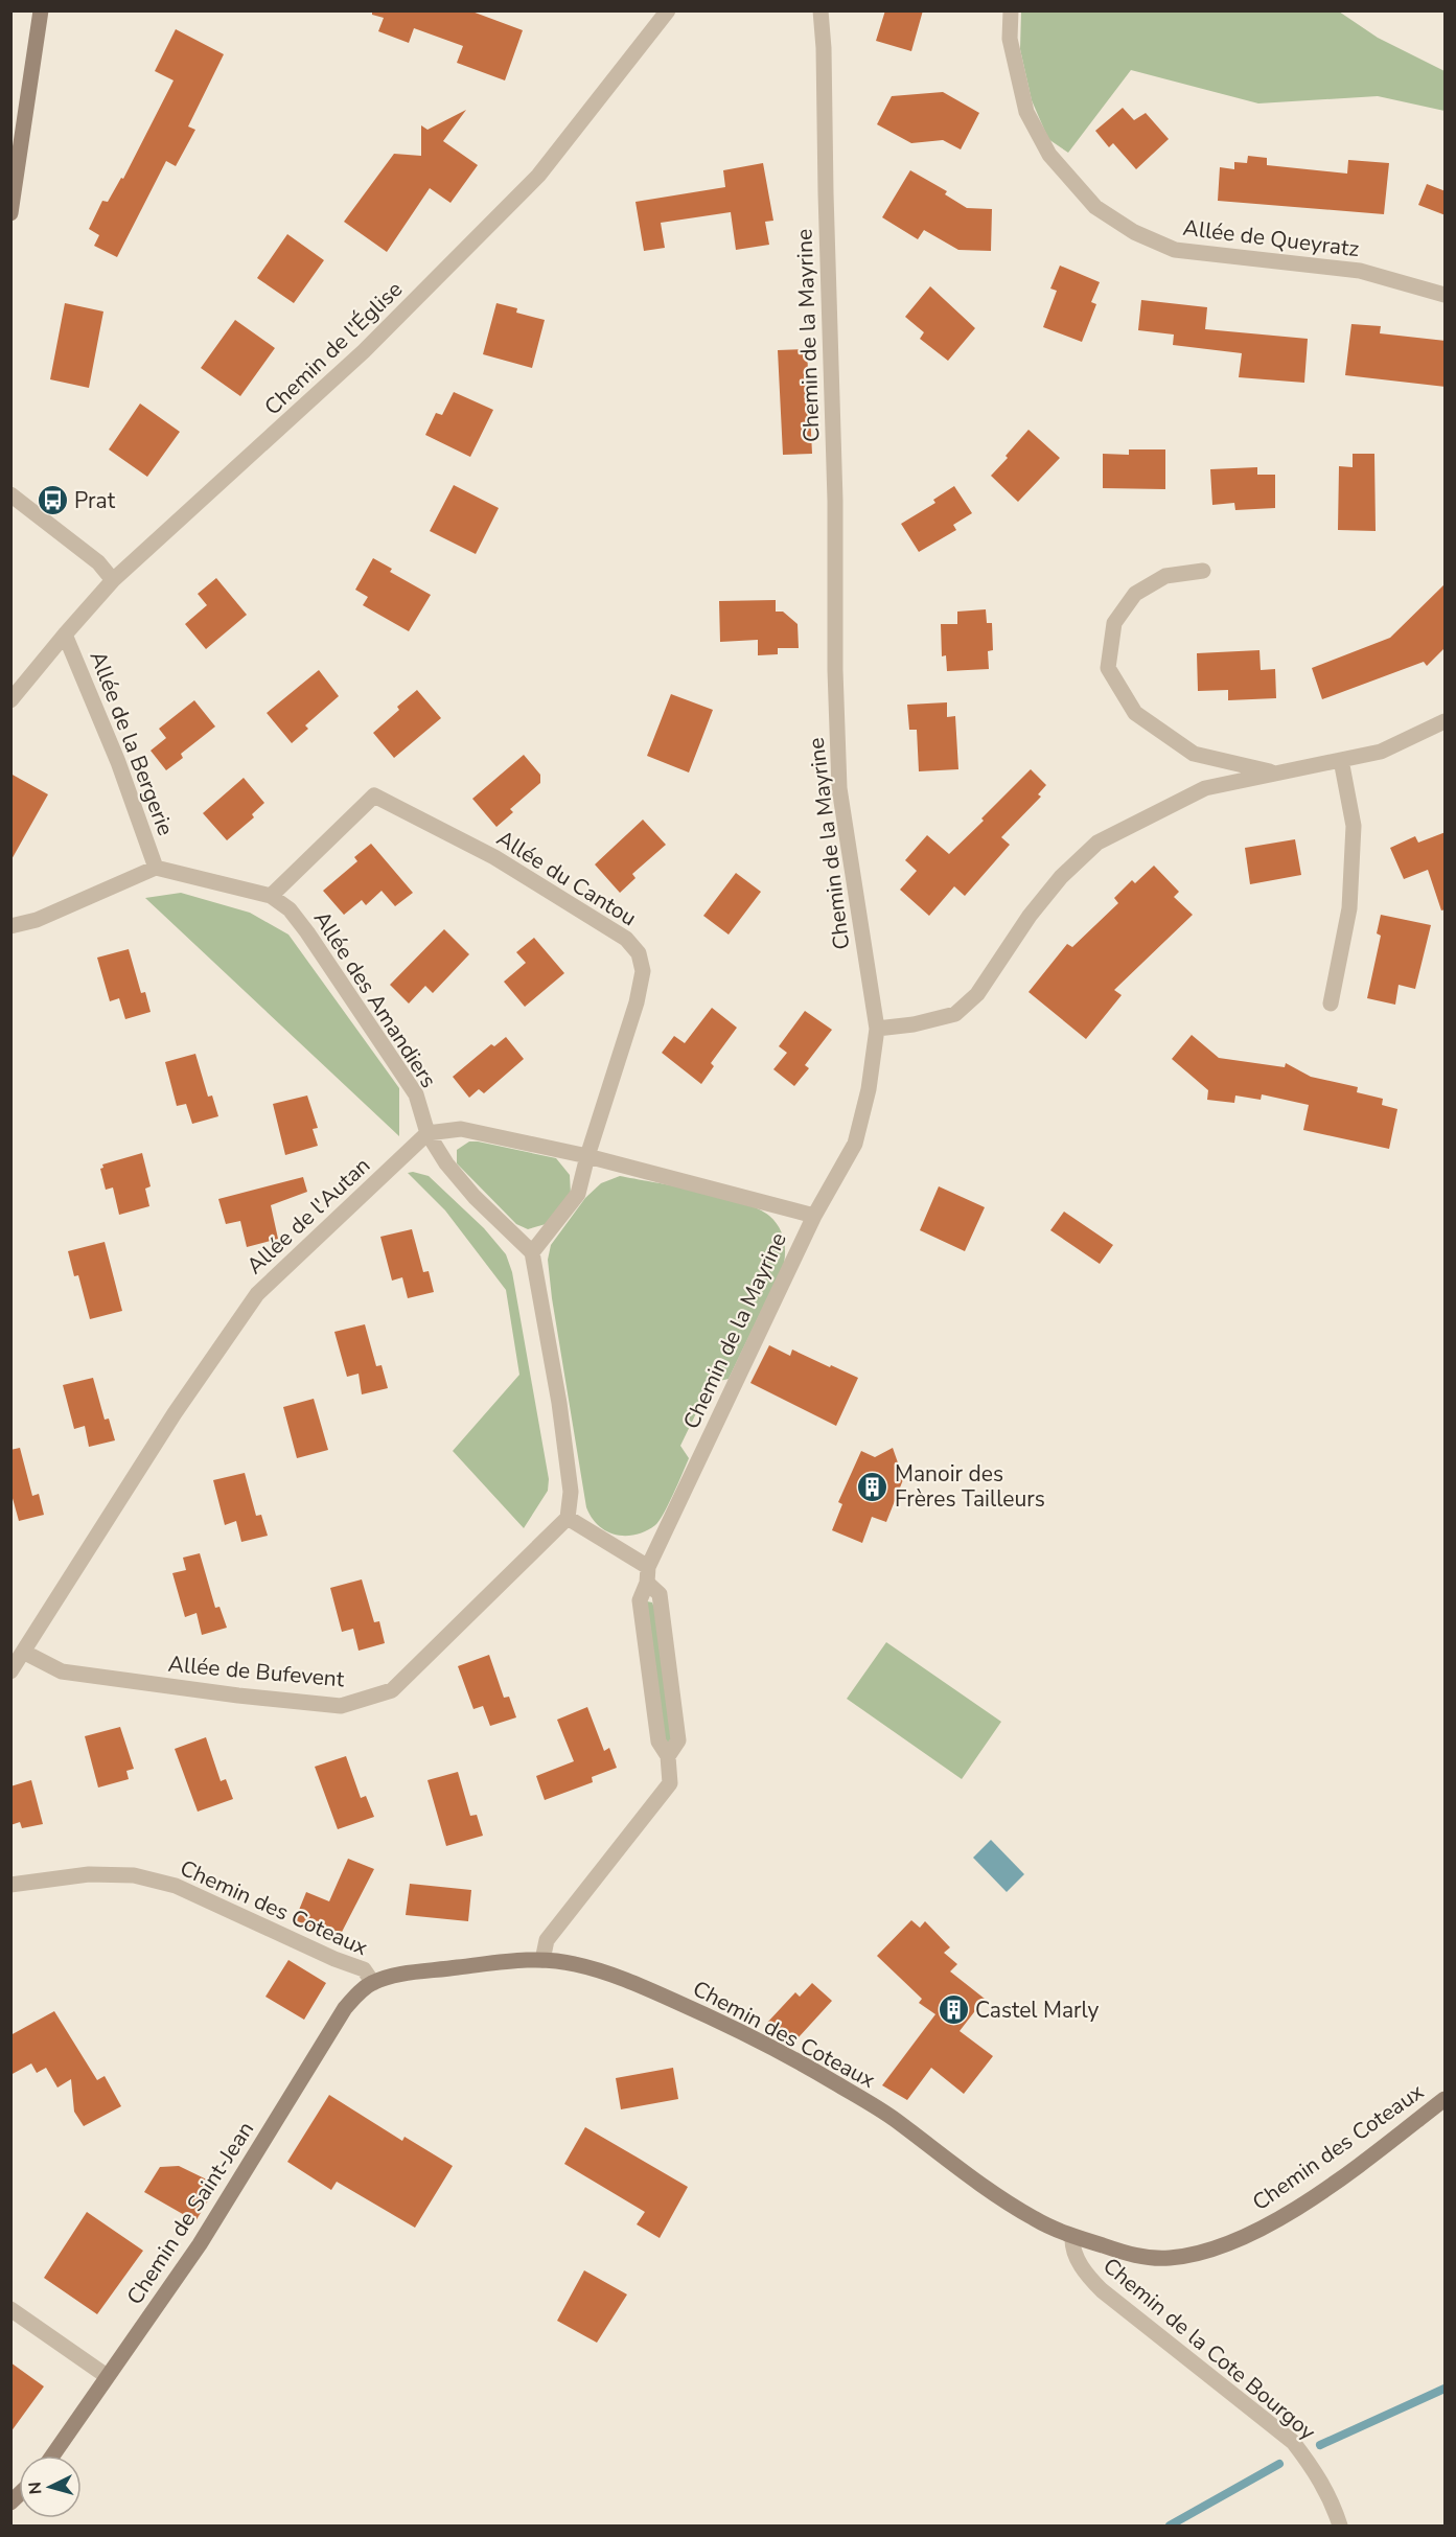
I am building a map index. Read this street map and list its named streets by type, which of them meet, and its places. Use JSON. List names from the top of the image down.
{
  "streets": {
    "street": [
      "Allée de Queyratz",
      "Chemin de la Mayrine",
      "Chemin de l'Église",
      "Allée de la Bergerie",
      "Allée du Cantou",
      "Allée des Amandiers",
      "Allée de l'Autan",
      "Allée de Bufevent",
      "Chemin des Coteaux",
      "Chemin de Saint-Jean",
      "Chemin de la Cote Bourgoy"
    ]
  },
  "crossings": [
    ["Chemin de la Mayrine", "Chemin des Coteaux"],
    ["Chemin de l'Église", "Allée de la Bergerie"],
    ["Allée de la Bergerie", "Allée des Amandiers"],
    ["Allée du Cantou", "Allée des Amandiers"],
    ["Allée des Amandiers", "Allée de l'Autan"],
    ["Allée de l'Autan", "Allée de Bufevent"],
    ["Chemin des Coteaux", "Chemin de Saint-Jean"],
    ["Chemin des Coteaux", "Chemin de la Cote Bourgoy"]
  ],
  "places": {
    "bus stop": ["Prat"],
    "building": ["Manoir des Frères Tailleurs", "Castel Marly"]
  },
  "north": "left"
}
